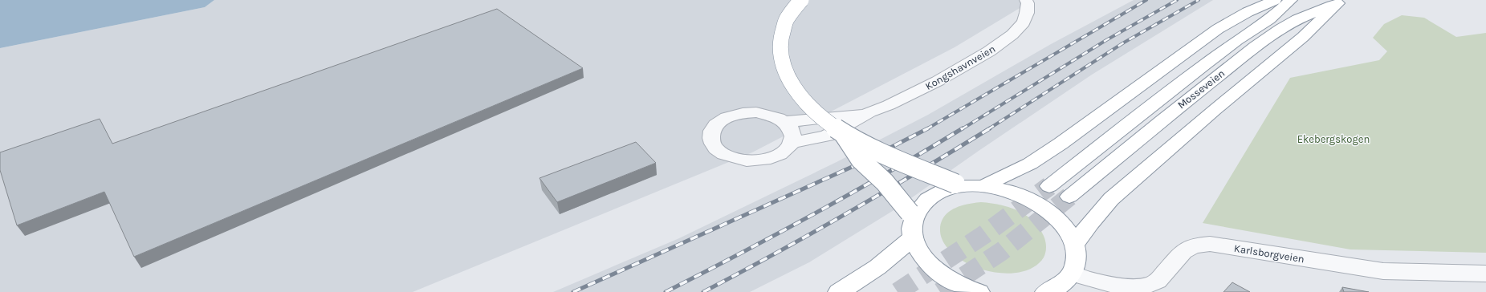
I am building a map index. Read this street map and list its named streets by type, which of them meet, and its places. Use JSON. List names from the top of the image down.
{
  "streets": {
    "highway": ["Mosseveien"],
    "street": ["Kongshavnveien", "Karlsborgveien"]
  },
  "parks": ["Ekebergskogen"]
}
